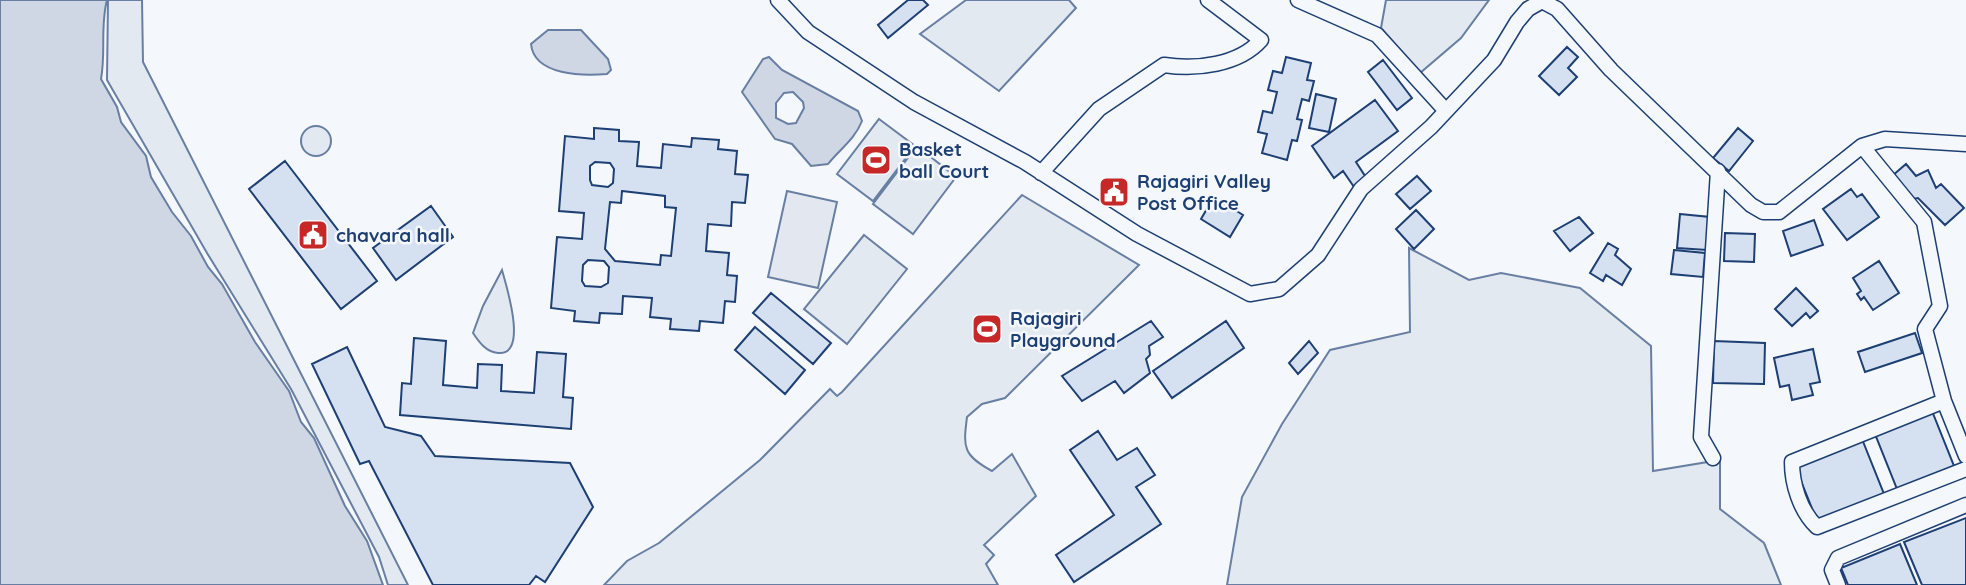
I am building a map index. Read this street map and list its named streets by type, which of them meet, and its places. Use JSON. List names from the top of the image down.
{
  "places": {
    "sports": ["Basket ball Court", "Rajagiri Playground"],
    "public building": ["Rajagiri Valley Post Office", "chavara hall"]
  }
}
